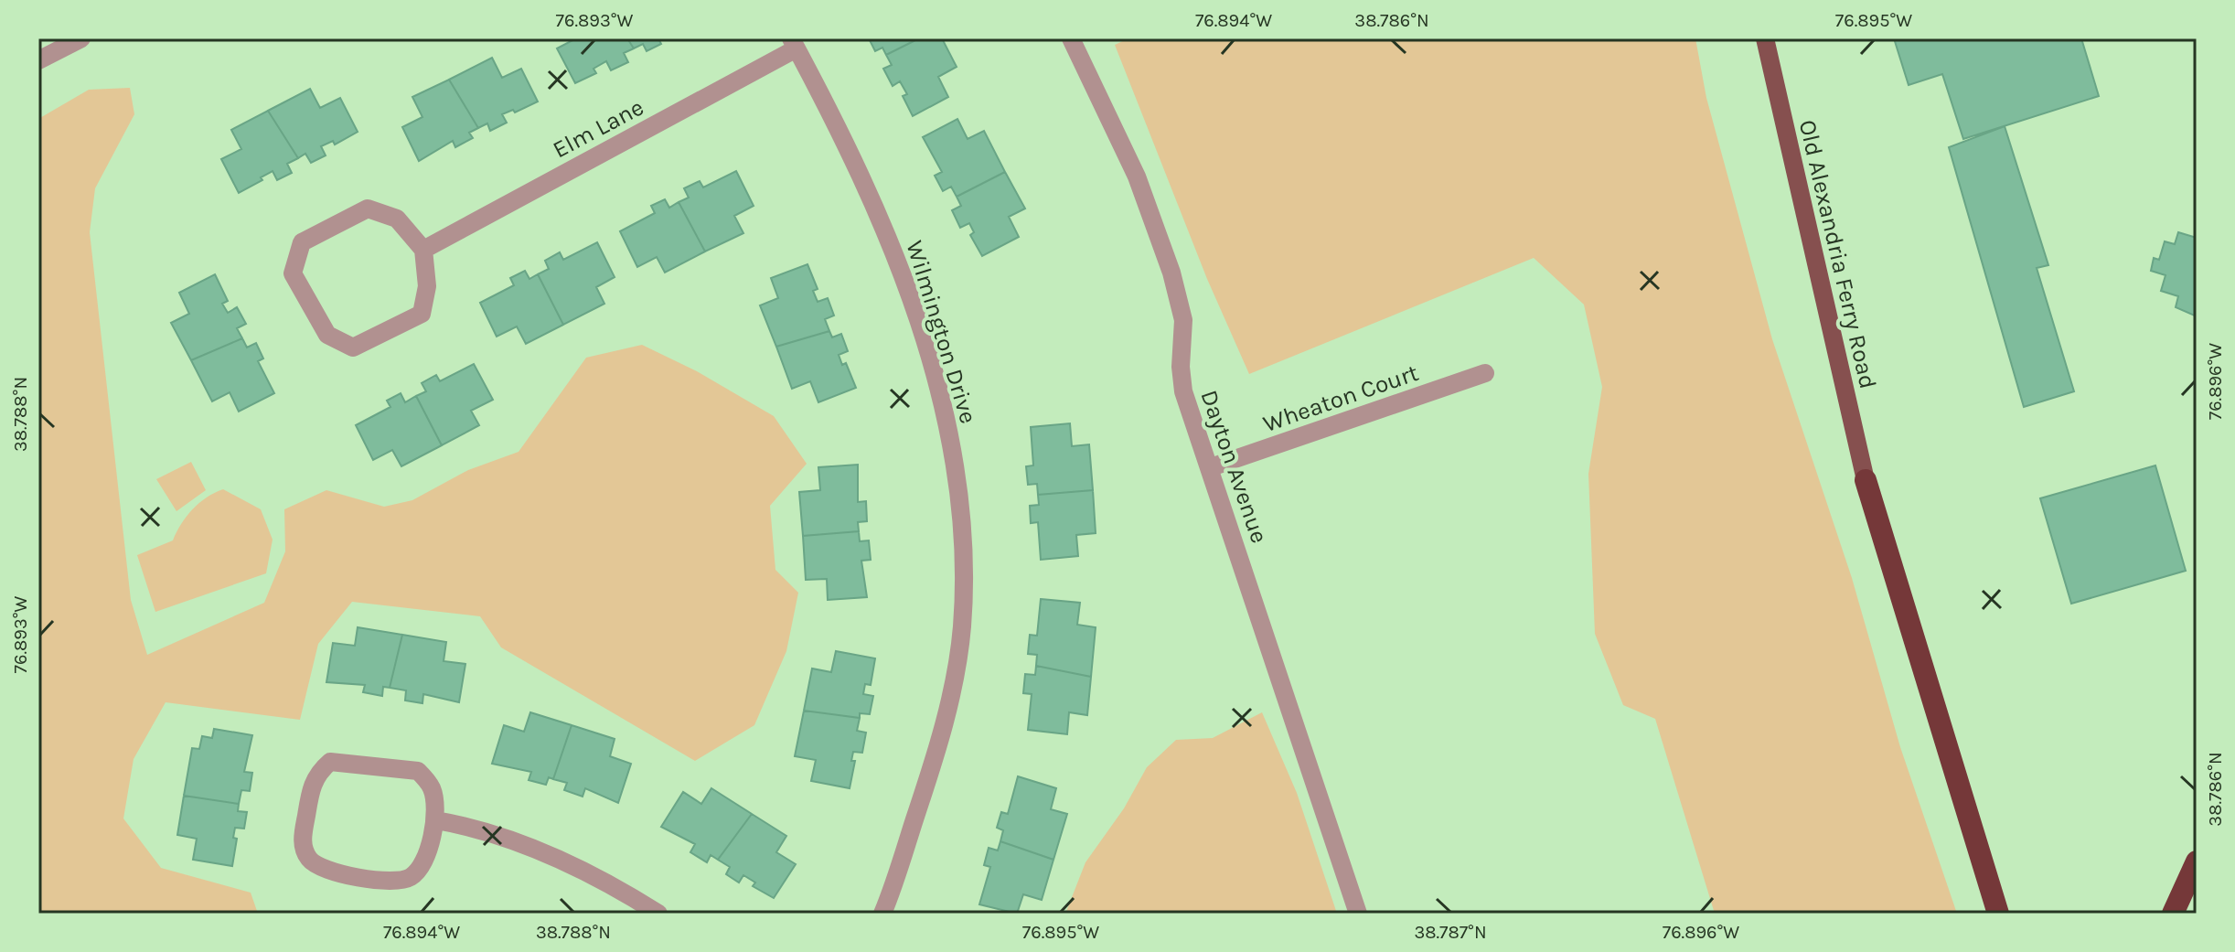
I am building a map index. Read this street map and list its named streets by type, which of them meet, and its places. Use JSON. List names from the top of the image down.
{
  "streets": {
    "main road": ["Old Alexandria Ferry Road"],
    "street": [
      "Elm Lane",
      "Wilmington Drive",
      "Wheaton Court",
      "Dayton Avenue"
    ]
  },
  "crossings": [
    ["Elm Lane", "Wilmington Drive"],
    ["Wheaton Court", "Dayton Avenue"]
  ],
  "coordinates": [
    "76.893°W",
    "76.894°W",
    "38.786°N",
    "76.895°W",
    "76.896°W",
    "38.788°N",
    "38.787°N"
  ]
}
